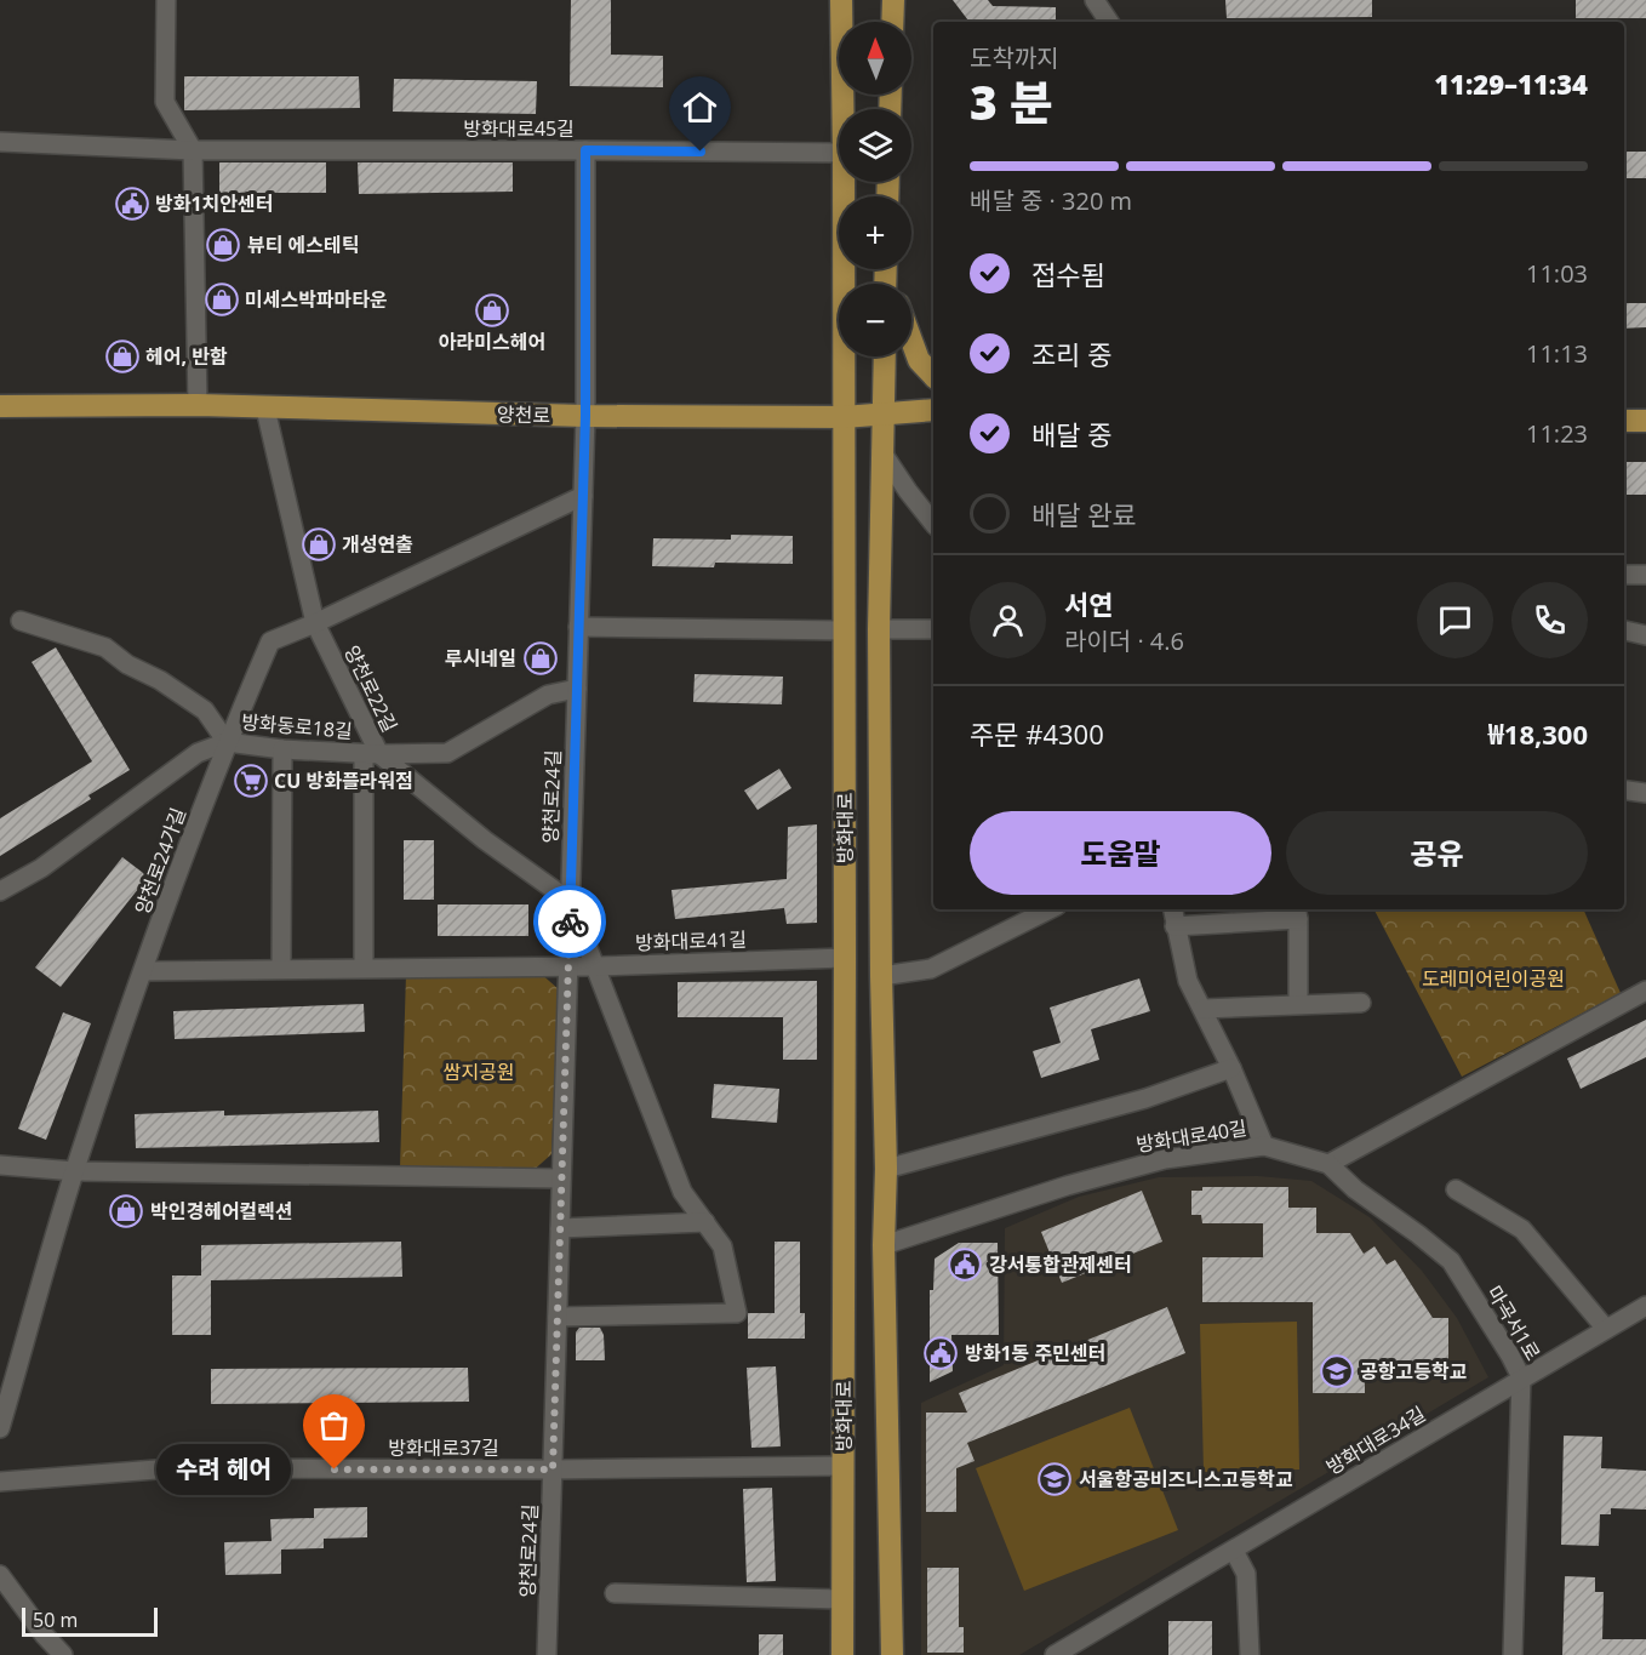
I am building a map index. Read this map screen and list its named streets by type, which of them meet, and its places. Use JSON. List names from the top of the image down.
{
  "streets": {
    "main road": ["양천로", "방화대로"],
    "street": [
      "방화대로45길",
      "양천로22길",
      "방화동로18길",
      "양천로24길",
      "양천로24가길",
      "방화대로41길",
      "방화대로40길",
      "마곡서1로",
      "방화대로34길",
      "방화대로37길"
    ]
  },
  "crossings": [
    ["방화대로45길", "양천로24길"],
    ["양천로", "양천로22길"],
    ["양천로", "양천로24길"],
    ["양천로", "방화대로"],
    ["양천로22길", "방화동로18길"],
    ["양천로22길", "양천로24길"],
    ["양천로22길", "양천로24가길"],
    ["방화동로18길", "양천로24길"],
    ["방화동로18길", "양천로24가길"],
    ["양천로24길", "양천로24가길"],
    ["양천로24길", "방화대로41길"],
    ["양천로24길", "방화대로37길"],
    ["방화대로", "방화대로41길"],
    ["방화대로", "방화대로40길"],
    ["방화대로", "방화대로37길"],
    ["양천로24가길", "방화대로41길"],
    ["방화대로40길", "마곡서1로"],
    ["마곡서1로", "방화대로34길"]
  ],
  "parks": ["도레미어린이공원", "쌈지공원"],
  "places": {
    "public building": ["방화1치안센터", "강서통합관제센터", "방화1동 주민센터"],
    "shop": [
      "뷰티 에스테틱",
      "미세스박파마타운",
      "아라미스헤어",
      "헤어, 반함",
      "개성연출",
      "루시네일",
      "박인경헤어컬렉션"
    ],
    "supermarket": ["CU 방화플라워점"],
    "school or university": ["공항고등학교", "서울항공비즈니스고등학교"],
    "other": ["수려 헤어"]
  },
  "scale_bar": "50 m",
  "north": "top",
  "page": {
    "map_buttons": ["+", "−"],
    "heading": ["3 분", "도착까지", "11:29–11:34"],
    "panel": [
      "서연",
      "라이더 · 4.6",
      "주문 #4300",
      "₩18,300"
    ],
    "bar": "배달 중 · 320 m",
    "list": [
      ["접수됨", "11:03"],
      ["조리 중", "11:13"],
      ["배달 중", "11:23"],
      "배달 완료"
    ],
    "buttons": ["도움말", "공유"],
    "bubble": "수려 헤어",
    "scale": "50 m"
  }
}
